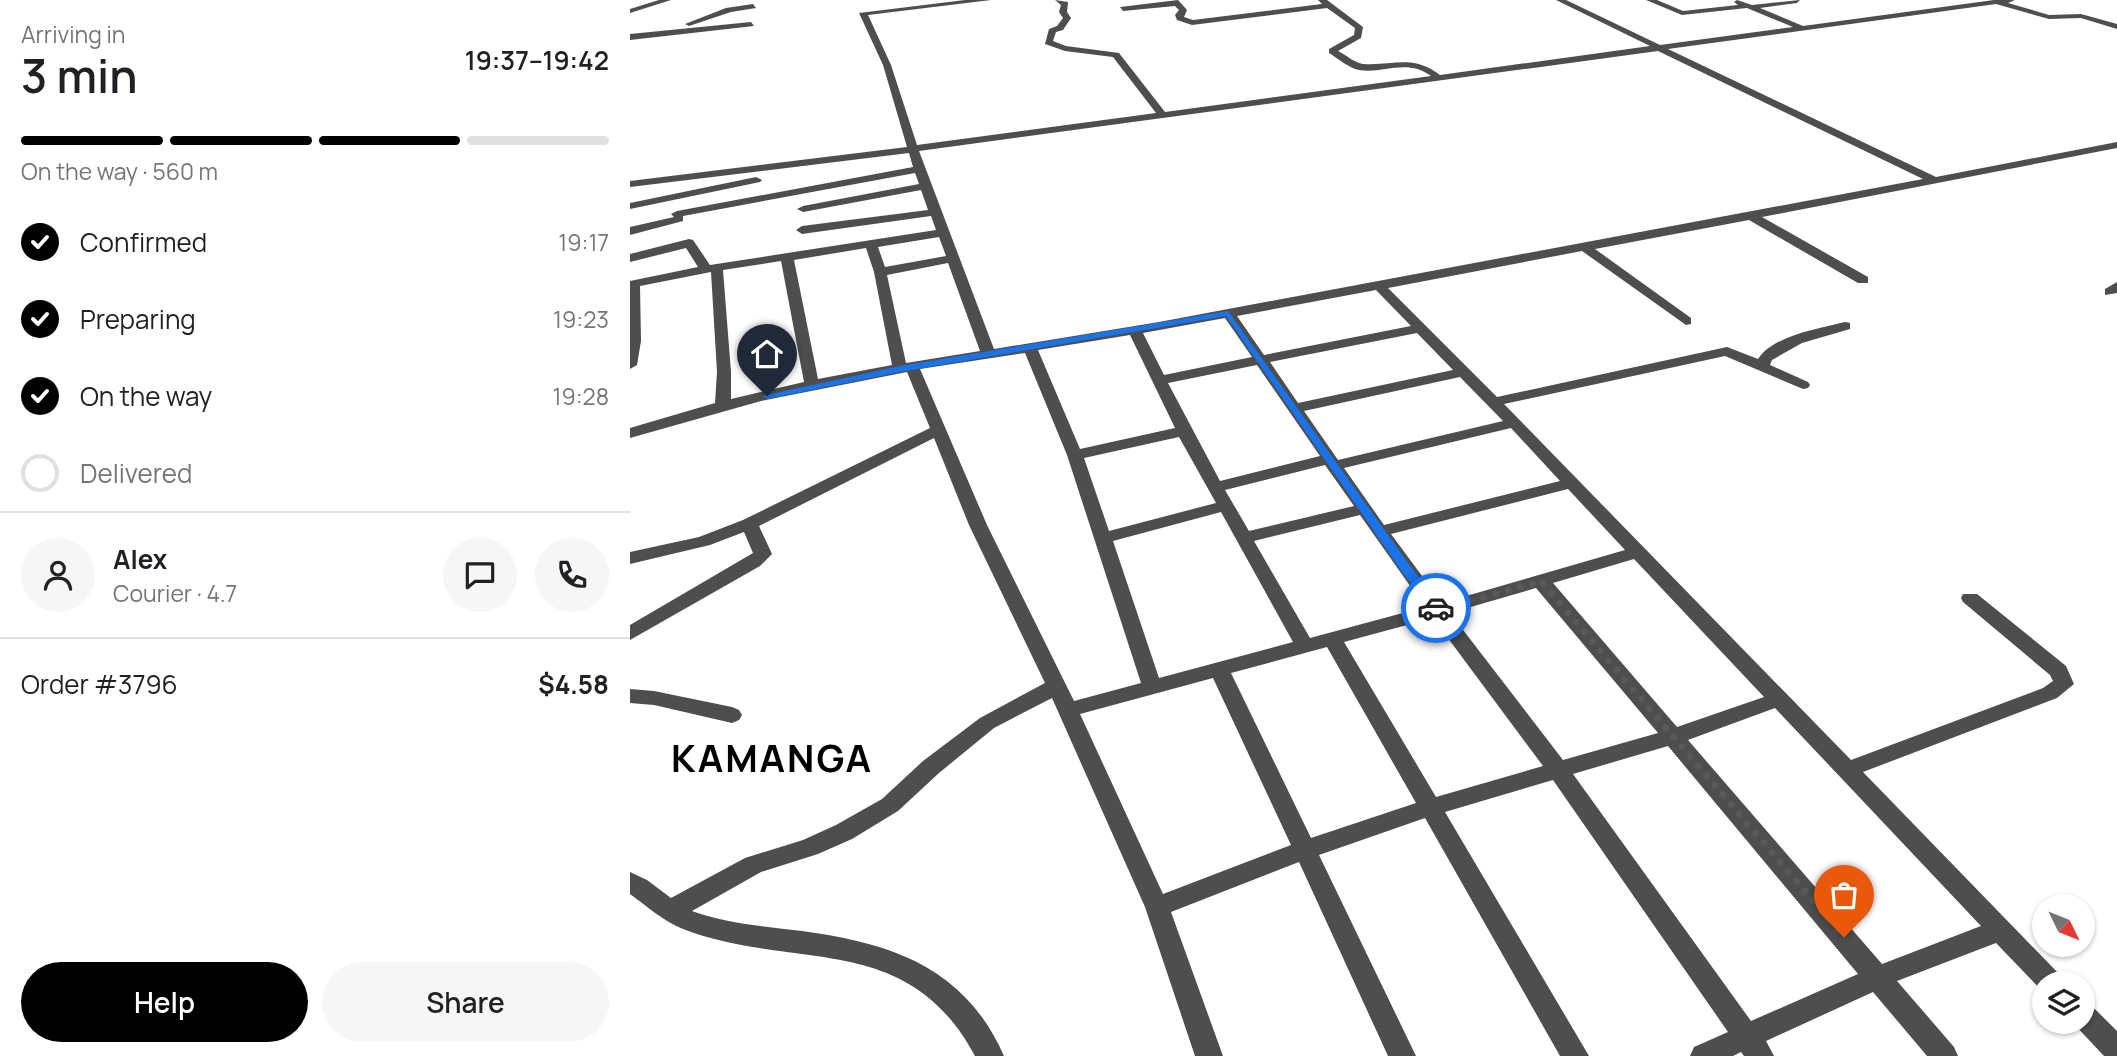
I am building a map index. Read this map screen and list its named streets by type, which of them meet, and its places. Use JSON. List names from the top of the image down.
{
  "districts": ["KAMANGA"],
  "north": "bottom right",
  "page": {
    "heading": ["3 min", "Arriving in", "19:37–19:42"],
    "panel": [
      "Alex",
      "Courier · 4.7",
      "Order #3796",
      "$4.58"
    ],
    "bar": "On the way · 560 m",
    "list": [
      ["Confirmed", "19:17"],
      ["Preparing", "19:23"],
      ["On the way", "19:28"],
      "Delivered"
    ],
    "buttons": ["Help", "Share"]
  }
}
